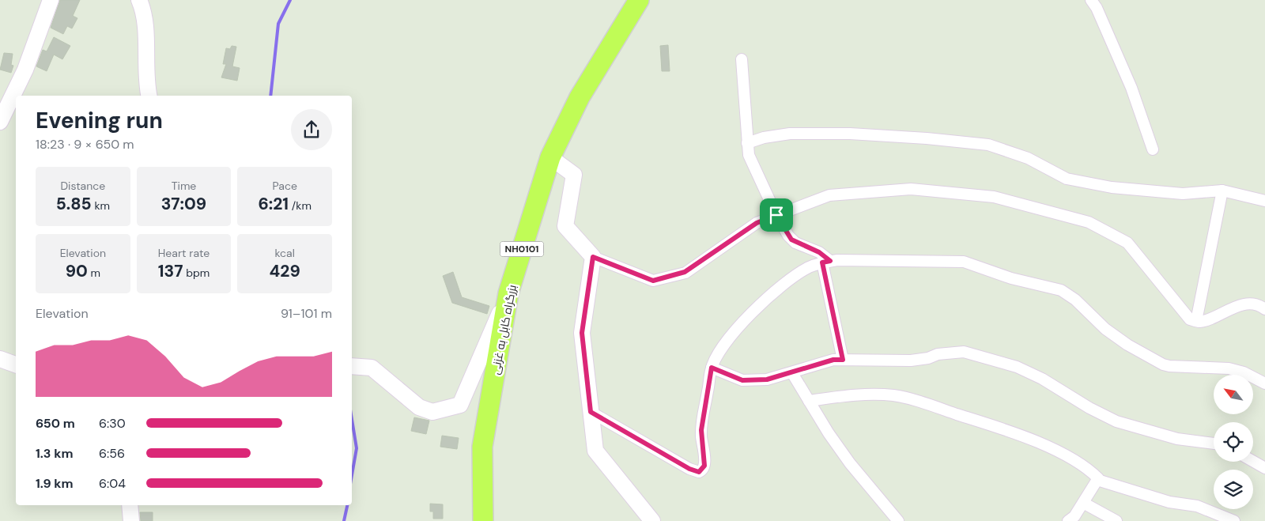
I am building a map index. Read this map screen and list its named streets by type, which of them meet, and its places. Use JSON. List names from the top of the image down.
{
  "streets": {
    "highway": ["NH0101", "بزرگراه کابل به غزنی"]
  },
  "north": "top left",
  "page": {
    "heading": ["Evening run", "18:23 · 9 × 650 m"],
    "stats": [
      ["Distance", "5.85 km"],
      ["Time", "37:09"],
      ["Pace", "6:21 /km"],
      ["Elevation", "90 m"],
      ["Heart rate", "137 bpm"],
      ["kcal", "429"]
    ],
    "chart": ["Elevation", "91–101 m"],
    "list": [
      {
        "name": "650 m",
        "note": "6:30"
      },
      {
        "name": "1.3 km",
        "note": "6:56"
      },
      {
        "name": "1.9 km",
        "note": "6:04"
      }
    ]
  }
}
